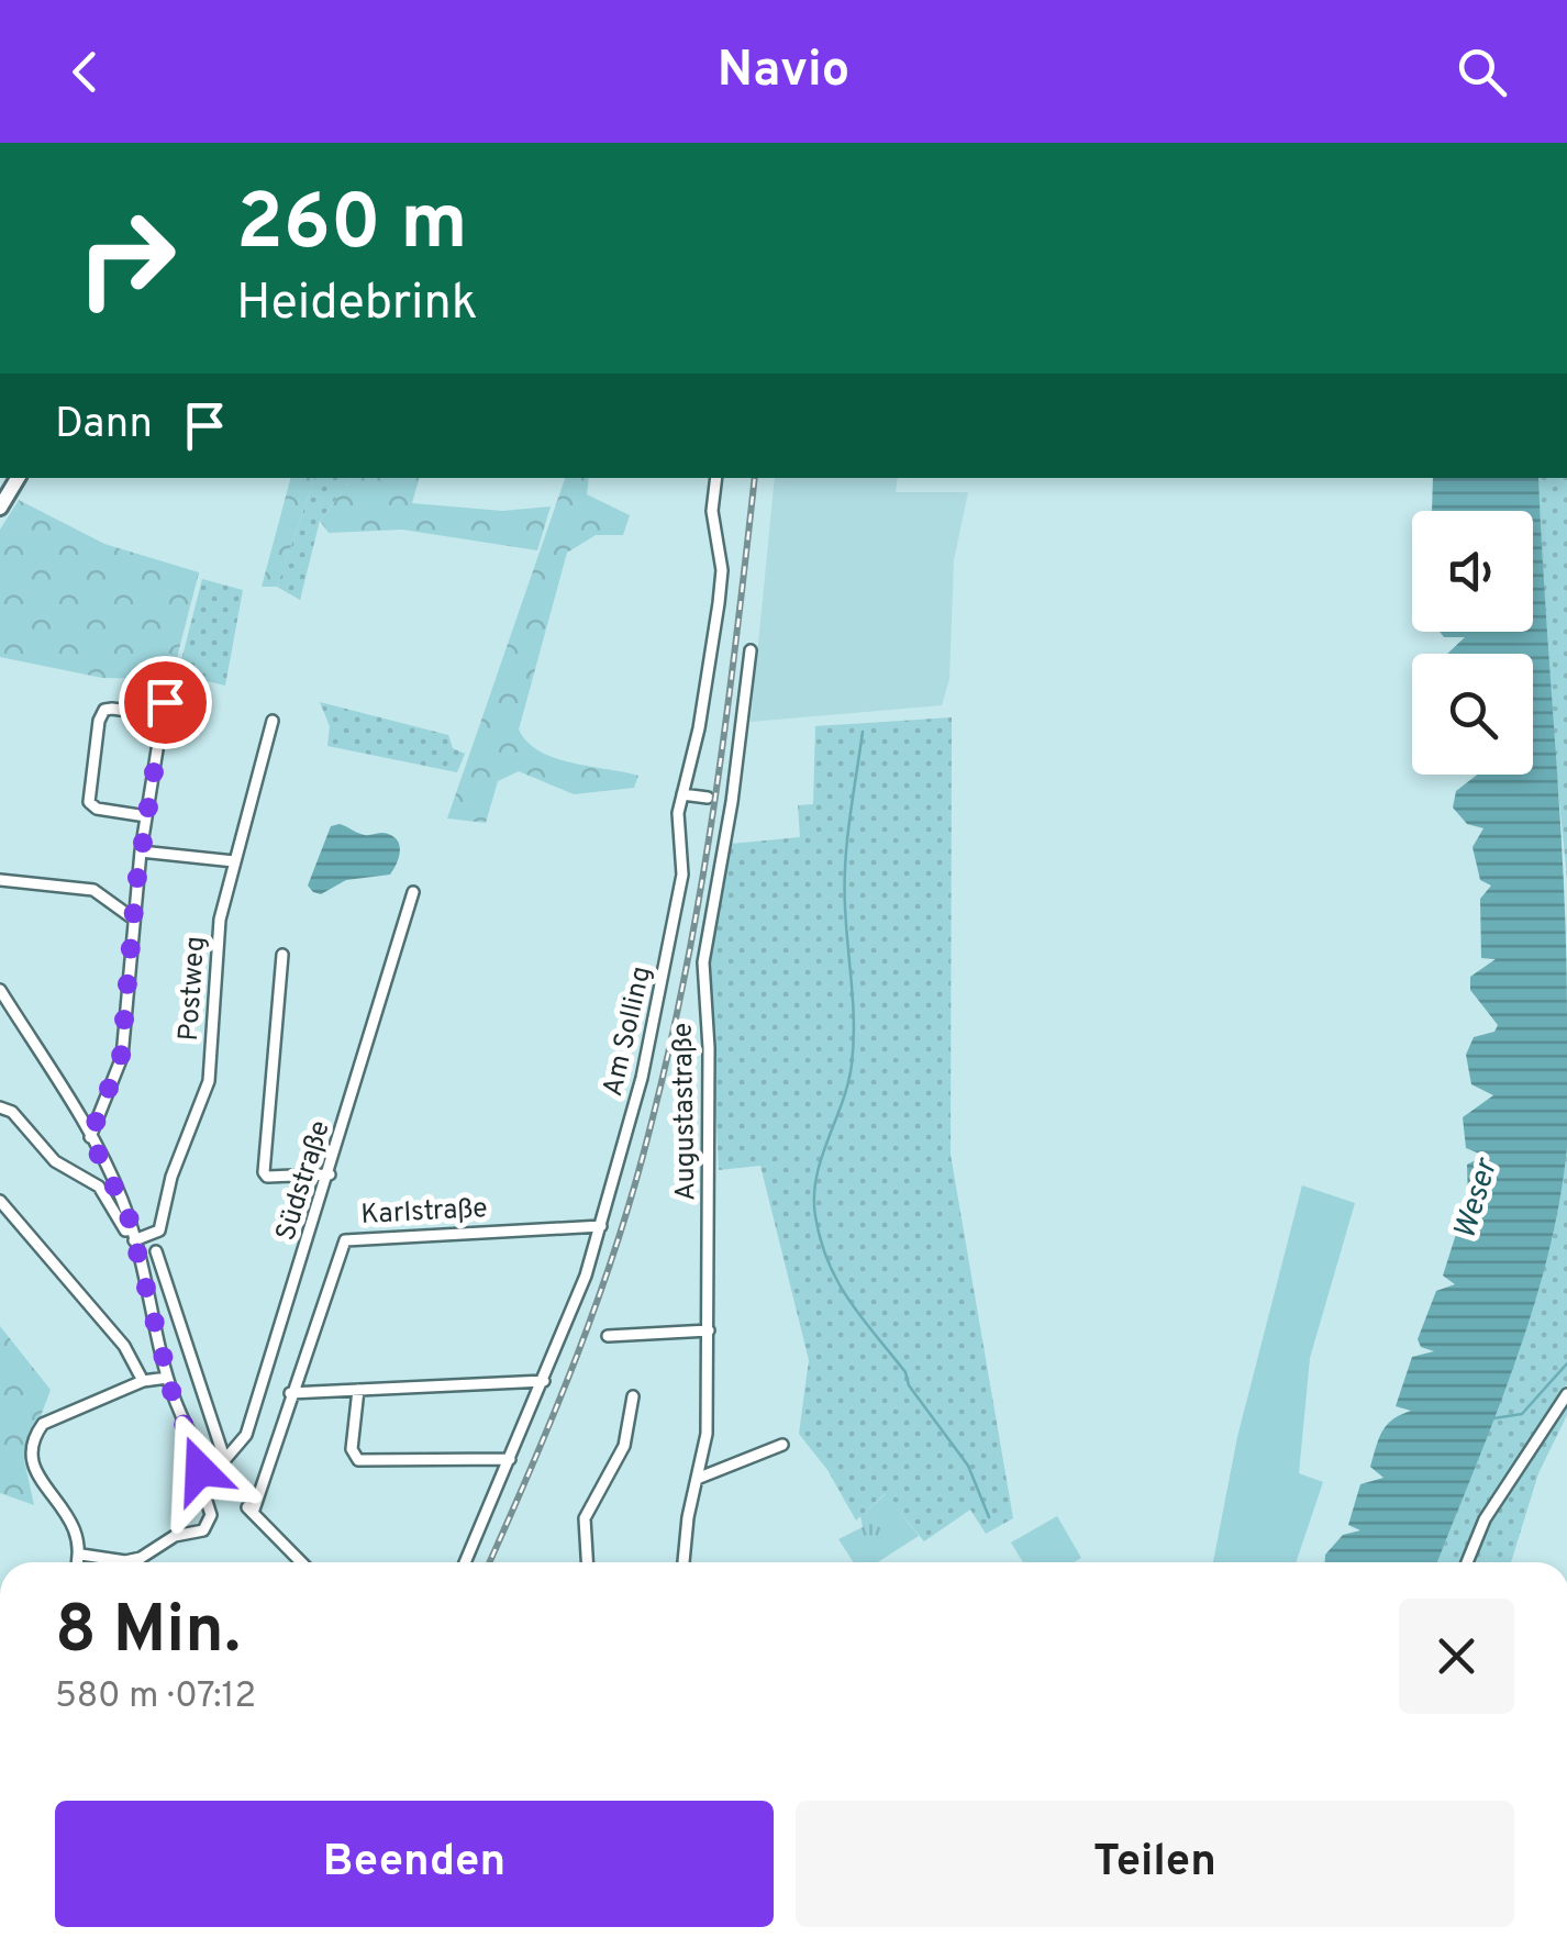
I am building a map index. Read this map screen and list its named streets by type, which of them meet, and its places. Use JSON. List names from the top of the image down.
{
  "streets": {
    "street": [
      "Postweg",
      "Am Solling",
      "Augustastraße",
      "Südstraße",
      "Karlstraße"
    ]
  },
  "crossings": [
    ["Am Solling", "Karlstraße"]
  ],
  "water": ["Weser"],
  "page": {
    "header": "Navio",
    "turn": ["260 m", "Heidebrink"],
    "then": "Dann",
    "heading": ["8 Min.", "580 m · 07:12"],
    "buttons": ["Beenden", "Teilen"]
  }
}
